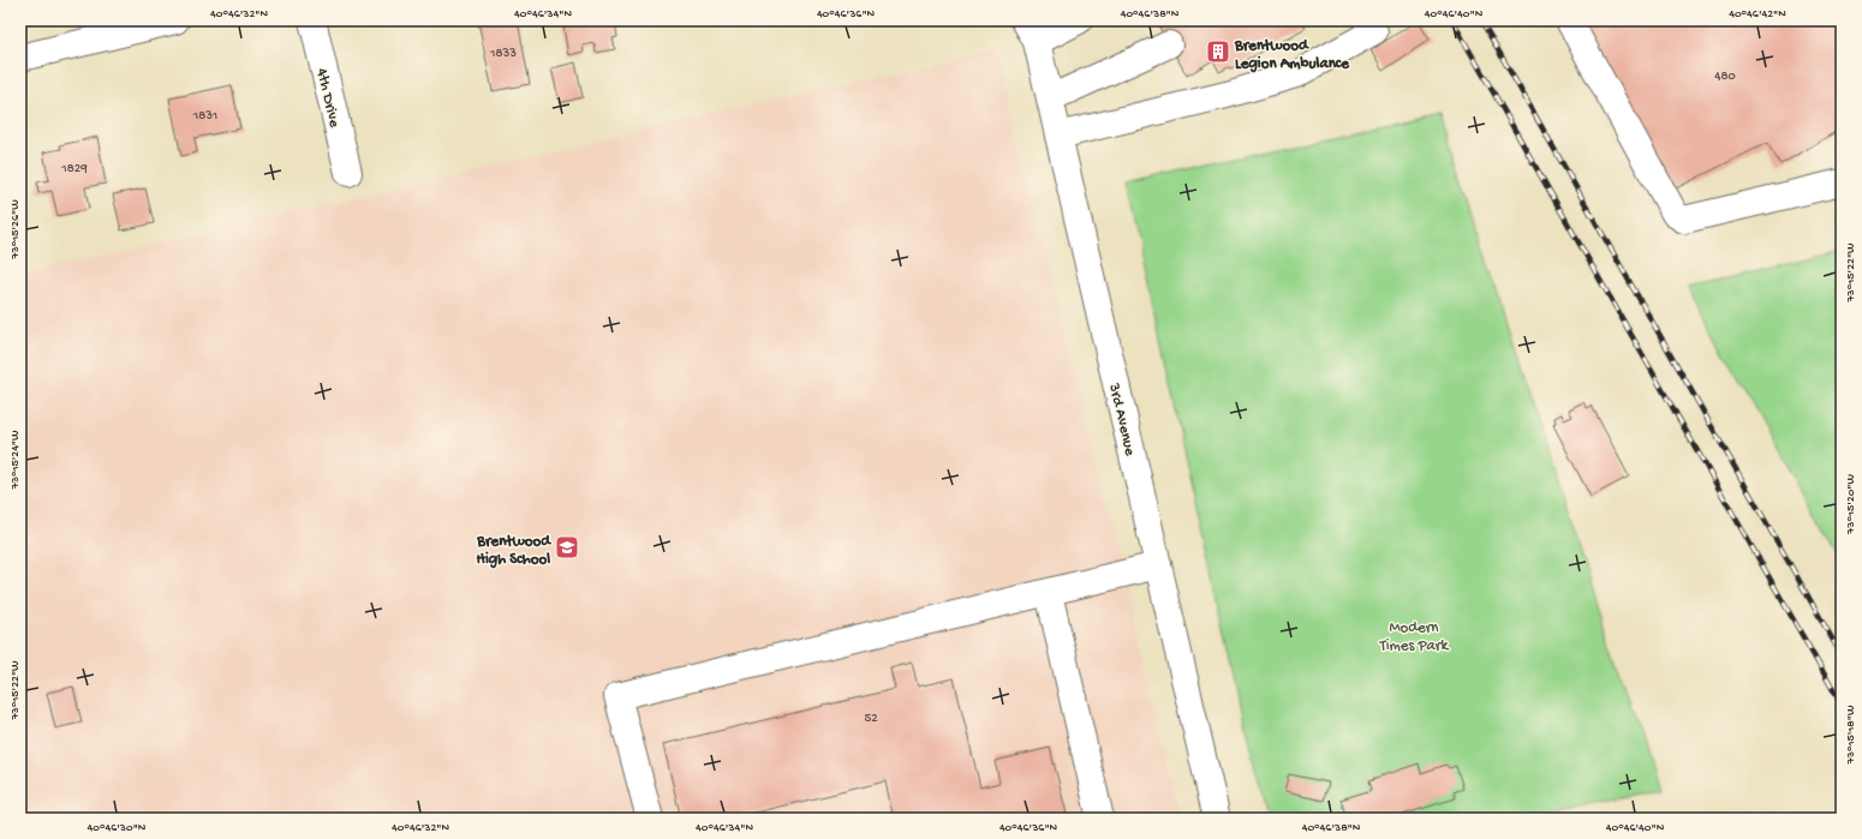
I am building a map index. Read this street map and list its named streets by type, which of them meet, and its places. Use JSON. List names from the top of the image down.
{
  "streets": {
    "street": ["4th Drive", "3rd Avenue"]
  },
  "parks": ["Modern Times Park"],
  "places": {
    "building": ["Brentwood Legion Ambulance"],
    "school or university": ["Brentwood High School"]
  },
  "house_numbers": [
    "1833",
    "480",
    "1831",
    "1829",
    "52"
  ],
  "coordinates": [
    "40°46'32\"N",
    "40°46'34\"N",
    "40°46'36\"N",
    "40°46'38\"N",
    "40°46'40\"N",
    "40°46'42\"N",
    "73°15'26\"W",
    "73°15'22\"W",
    "73°15'24\"W",
    "73°15'20\"W",
    "73°15'18\"W",
    "40°46'30\"N"
  ]
}
